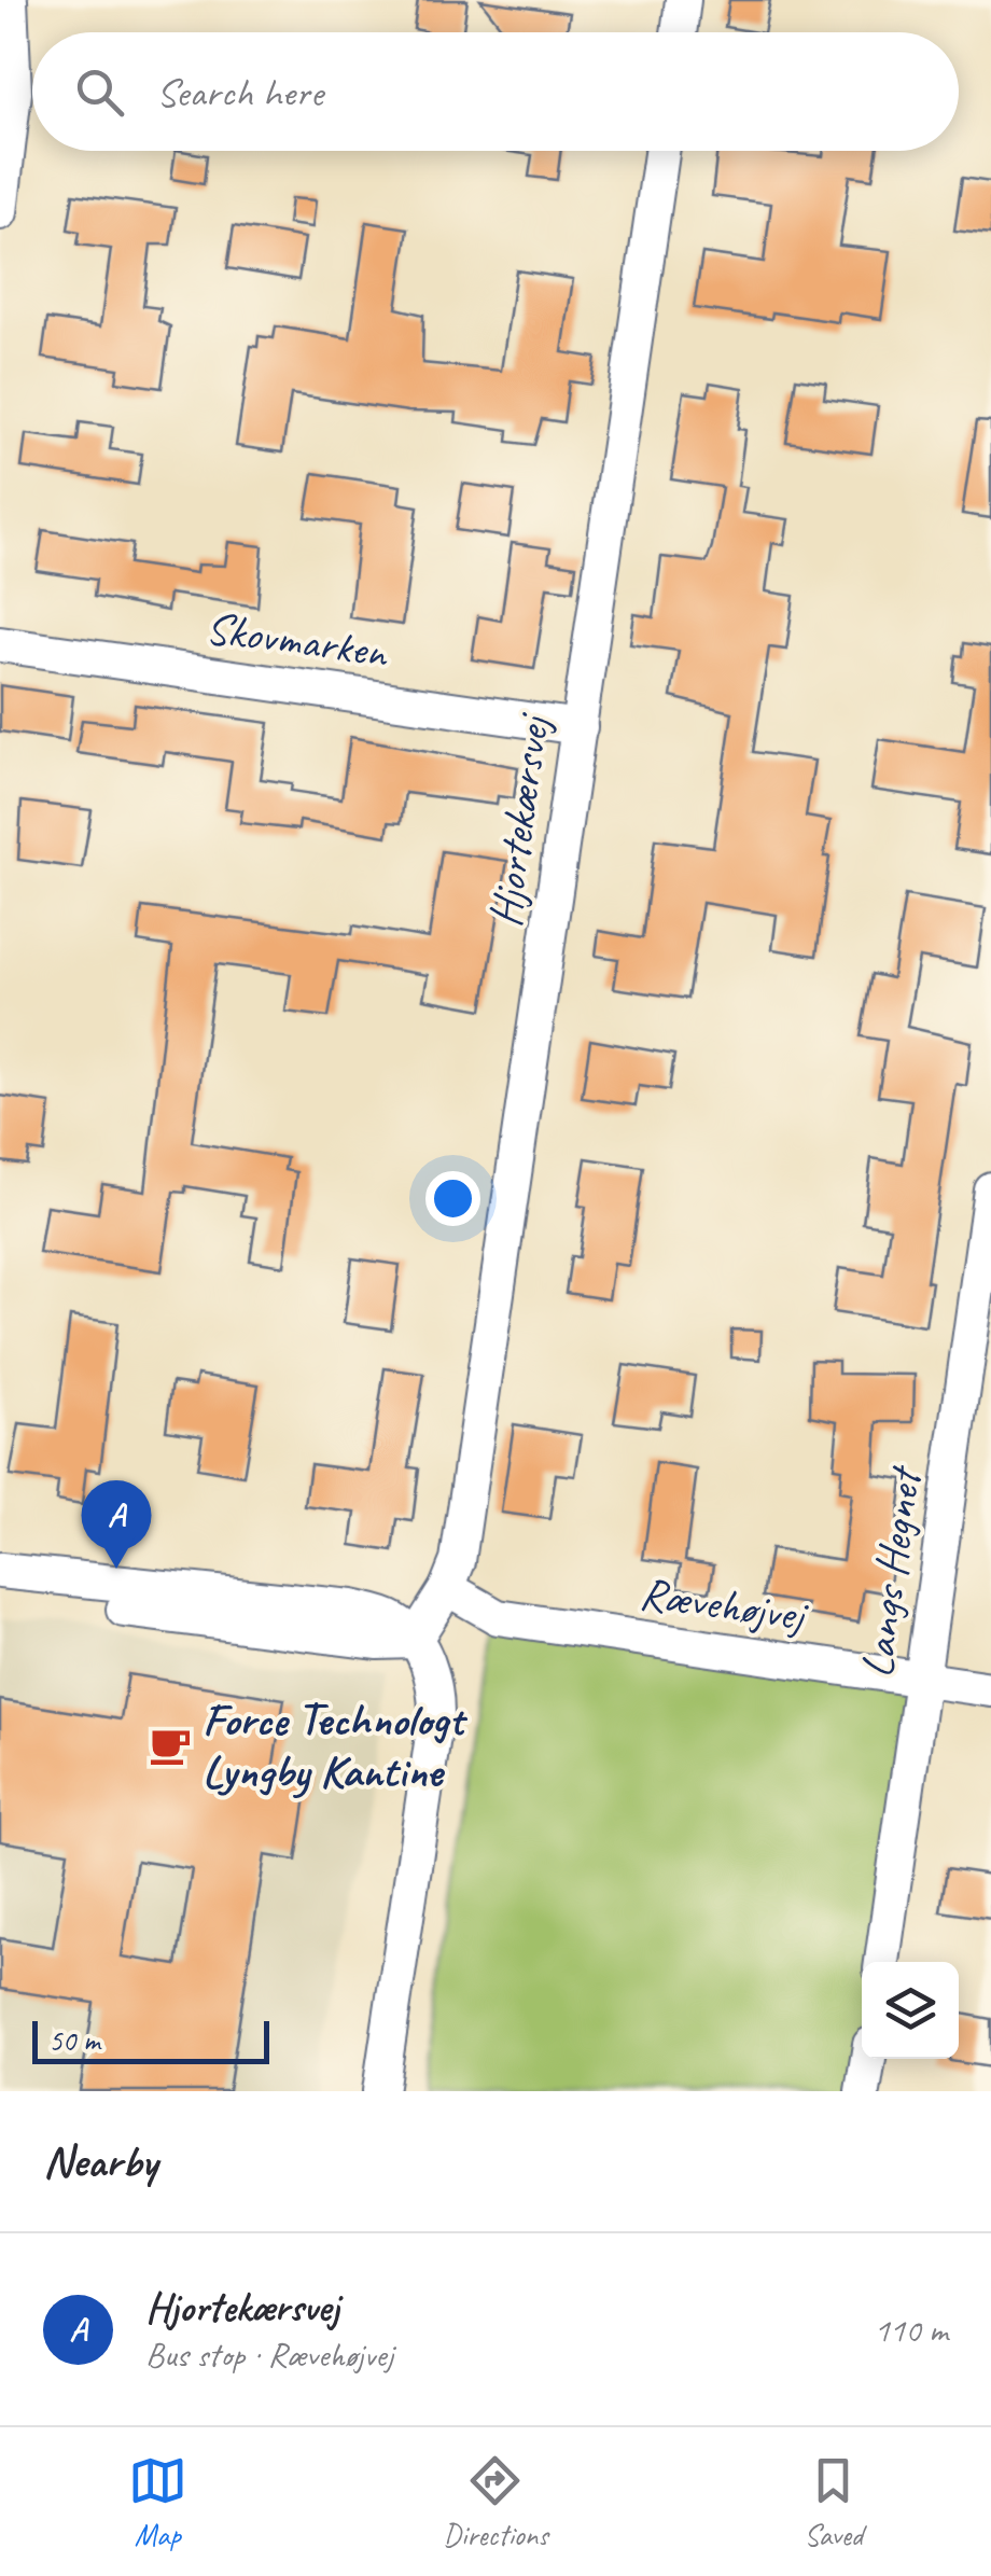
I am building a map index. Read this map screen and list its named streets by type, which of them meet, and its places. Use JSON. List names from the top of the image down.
{
  "streets": {
    "street": [
      "Skovmarken",
      "Hjortekærsvej",
      "Langs Hegnet",
      "Rævehøjvej"
    ]
  },
  "crossings": [
    ["Skovmarken", "Hjortekærsvej"],
    ["Hjortekærsvej", "Rævehøjvej"],
    ["Langs Hegnet", "Rævehøjvej"]
  ],
  "places": {
    "cafe": ["Force Technologt Lyngby Kantine"]
  },
  "scale_bar": "50 m",
  "page": {
    "search": "Search here",
    "pins": "A",
    "scale": "50 m",
    "heading": "Nearby",
    "list": [
      {
        "mark": "A",
        "name": "Hjortekærsvej",
        "note": "Bus stop · Rævehøjvej",
        "value": "110 m"
      }
    ],
    "nav": ["Map", "Directions", "Saved"]
  }
}
